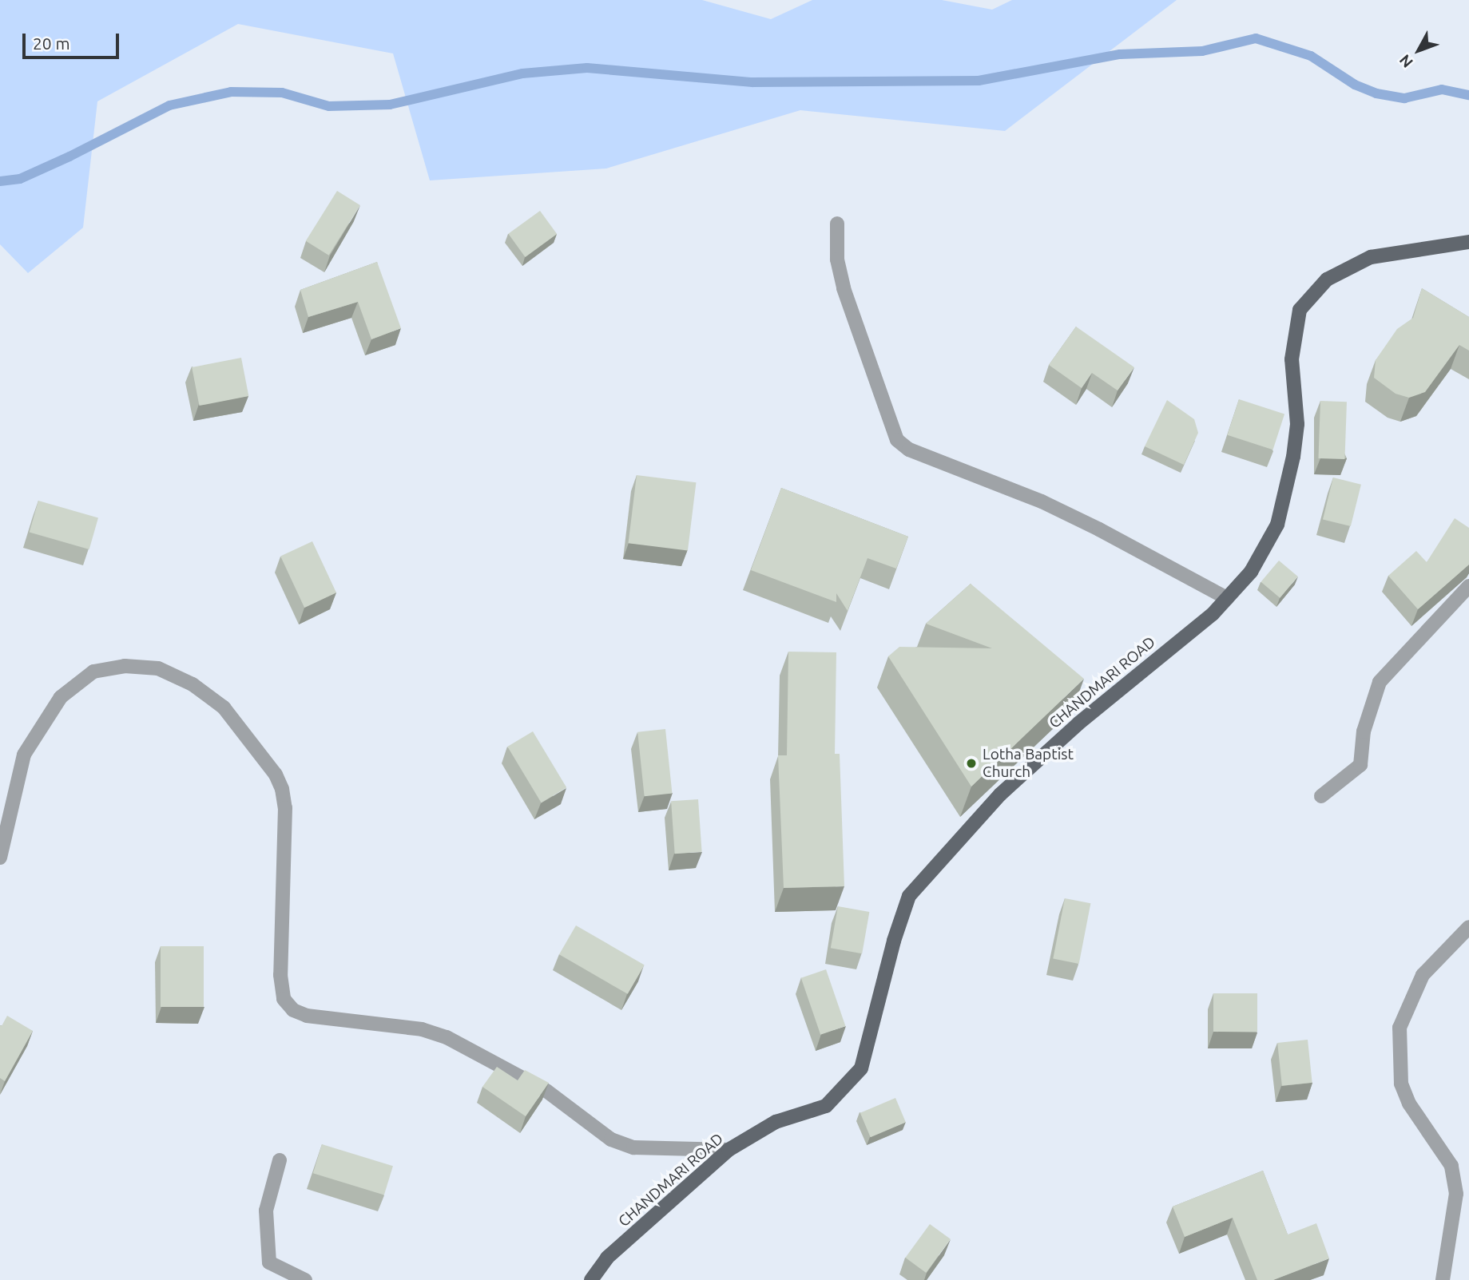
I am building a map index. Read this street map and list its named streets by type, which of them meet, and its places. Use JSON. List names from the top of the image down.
{
  "streets": {
    "main road": ["CHANDMARI ROAD"]
  },
  "places": ["Lotha Baptist Church"],
  "scale_bar": "20 m",
  "north": "bottom left"
}
